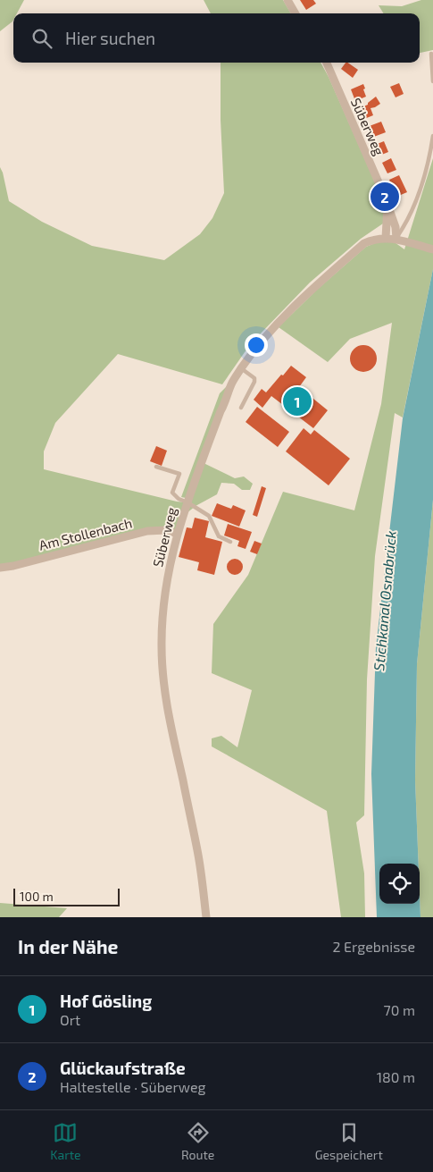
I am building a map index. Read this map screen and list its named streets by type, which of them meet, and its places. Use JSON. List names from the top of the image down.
{
  "streets": {
    "street": ["Süberweg", "Am Stollenbach"]
  },
  "crossings": [
    ["Süberweg", "Am Stollenbach"]
  ],
  "water": ["Stichkanal Osnabrück"],
  "scale_bar": "100 m",
  "page": {
    "search": "Hier suchen",
    "pins": ["2", "1"],
    "scale": "100 m",
    "heading": ["In der Nähe", "2 Ergebnisse"],
    "list": [
      {
        "mark": "1",
        "name": "Hof Gösling",
        "note": "Ort",
        "value": "70 m"
      },
      {
        "mark": "2",
        "name": "Glückaufstraße",
        "note": "Haltestelle · Süberweg",
        "value": "180 m"
      }
    ],
    "nav": ["Karte", "Route", "Gespeichert"]
  }
}
